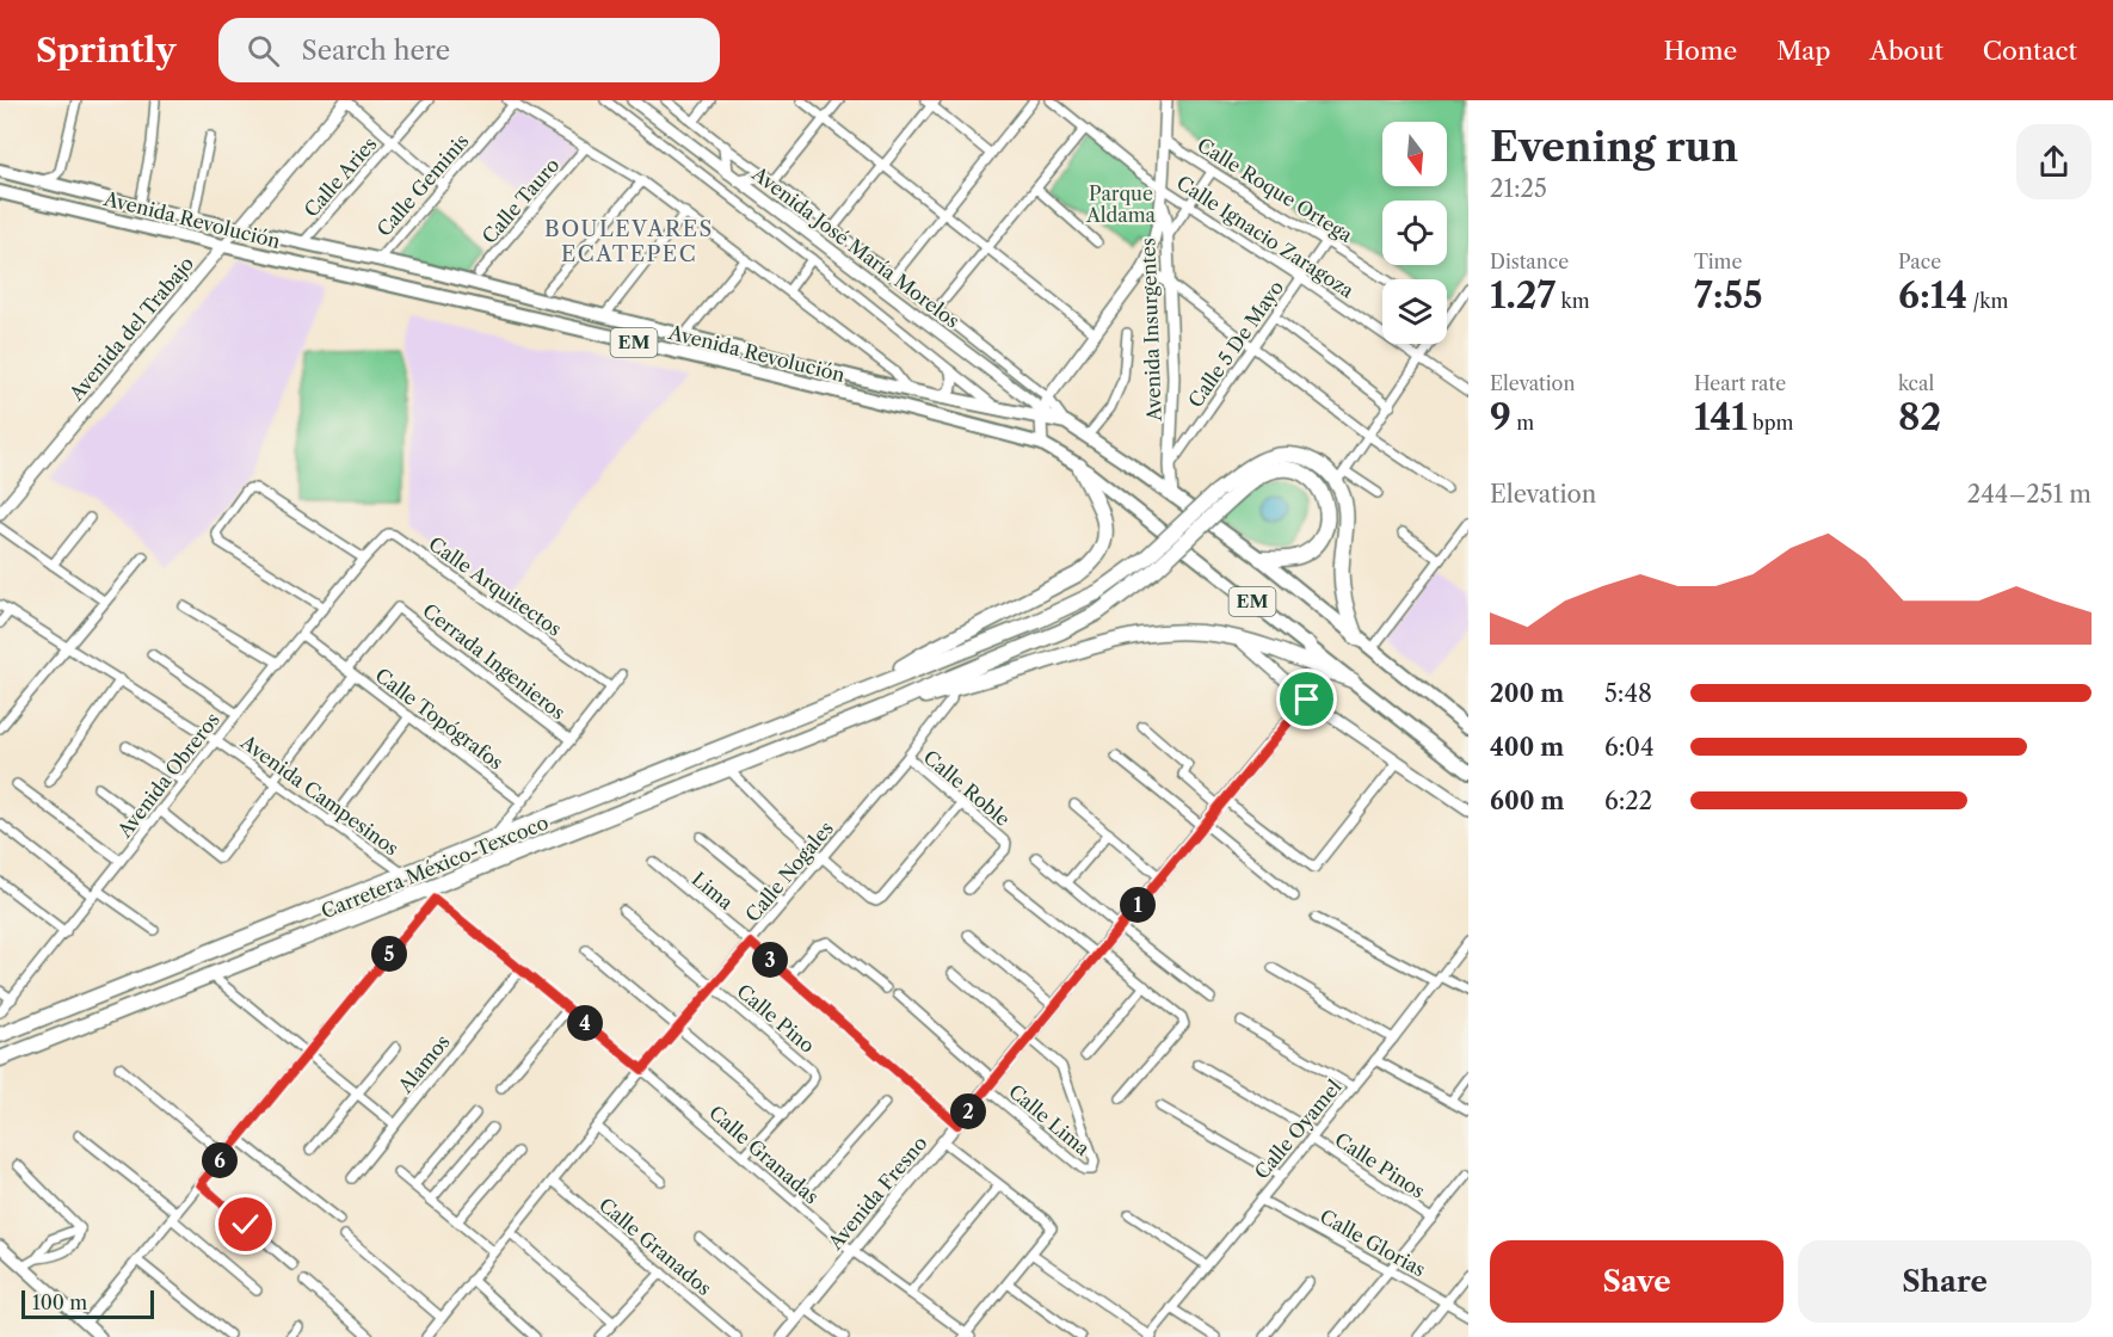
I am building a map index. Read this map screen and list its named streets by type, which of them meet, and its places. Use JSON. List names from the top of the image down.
{
  "streets": {
    "highway": ["Carretera México-Texcoco"],
    "main road": [
      "Avenida Revolución",
      "Avenida José María Morelos",
      "Avenida del Trabajo",
      "Avenida Insurgentes",
      "EM",
      "Avenida Fresno"
    ],
    "street": [
      "Calle Aries",
      "Calle Geminis",
      "Calle Roque Ortega",
      "Calle Tauro",
      "Calle Ignacio Zaragoza",
      "Calle 5 De Mayo",
      "Calle Arquitectos",
      "Cerrada Ingenieros",
      "Calle Topógrafos",
      "Avenida Obreros",
      "Calle Roble",
      "Avenida Campesinos",
      "Calle Nogales",
      "Lima",
      "Calle Pino",
      "Alamos",
      "Calle Lima",
      "Calle Oyamel",
      "Calle Granadas",
      "Calle Pinos",
      "Calle Glorias",
      "Calle Granados"
    ]
  },
  "crossings": [
    ["Calle Aries", "Avenida Revolución"],
    ["Calle Geminis", "Avenida Revolución"],
    ["Calle Roque Ortega", "Avenida Insurgentes"],
    ["Calle Roque Ortega", "Calle 5 De Mayo"],
    ["Avenida Revolución", "Avenida José María Morelos"],
    ["Avenida Revolución", "Avenida del Trabajo"],
    ["Avenida Revolución", "Avenida Insurgentes"],
    ["Avenida Revolución", "EM"],
    ["Calle Ignacio Zaragoza", "Avenida Insurgentes"],
    ["Calle Ignacio Zaragoza", "Calle 5 De Mayo"],
    ["Avenida José María Morelos", "Avenida Insurgentes"],
    ["Avenida Insurgentes", "Calle 5 De Mayo"],
    ["Calle Arquitectos", "Avenida Obreros"],
    ["Cerrada Ingenieros", "Calle Topógrafos"],
    ["Calle Topógrafos", "Avenida Obreros"],
    ["Avenida Obreros", "Avenida Campesinos"],
    ["Calle Roble", "Calle Nogales"],
    ["Avenida Campesinos", "Carretera México-Texcoco"],
    ["Carretera México-Texcoco", "Calle Granadas"],
    ["Calle Nogales", "Lima"],
    ["Calle Nogales", "Calle Pino"],
    ["Calle Nogales", "Calle Granadas"],
    ["Calle Nogales", "Calle Granados"],
    ["Alamos", "Calle Granadas"],
    ["Calle Lima", "Avenida Fresno"],
    ["Calle Oyamel", "Calle Pinos"],
    ["Calle Oyamel", "Calle Glorias"],
    ["Calle Granadas", "Avenida Fresno"]
  ],
  "districts": ["BOULEVARES ECATEPEC"],
  "parks": ["Parque Aldama"],
  "scale_bar": "100 m",
  "north": "bottom",
  "page": {
    "header": "Sprintly",
    "search": "Search here",
    "nav": [
      "Home",
      "Map",
      "About",
      "Contact"
    ],
    "heading": ["Evening run", "21:25"],
    "stats": [
      ["Distance", "1.27 km"],
      ["Time", "7:55"],
      ["Pace", "6:14 /km"],
      ["Elevation", "9 m"],
      ["Heart rate", "141 bpm"],
      ["kcal", "82"]
    ],
    "chart": ["Elevation", "244–251 m"],
    "list": [
      {
        "name": "200 m",
        "note": "5:48"
      },
      {
        "name": "400 m",
        "note": "6:04"
      },
      {
        "name": "600 m",
        "note": "6:22"
      }
    ],
    "pins": [
      "1",
      "5",
      "3",
      "4",
      "2",
      "6"
    ],
    "buttons": ["Save", "Share"],
    "scale": "100 m"
  }
}
